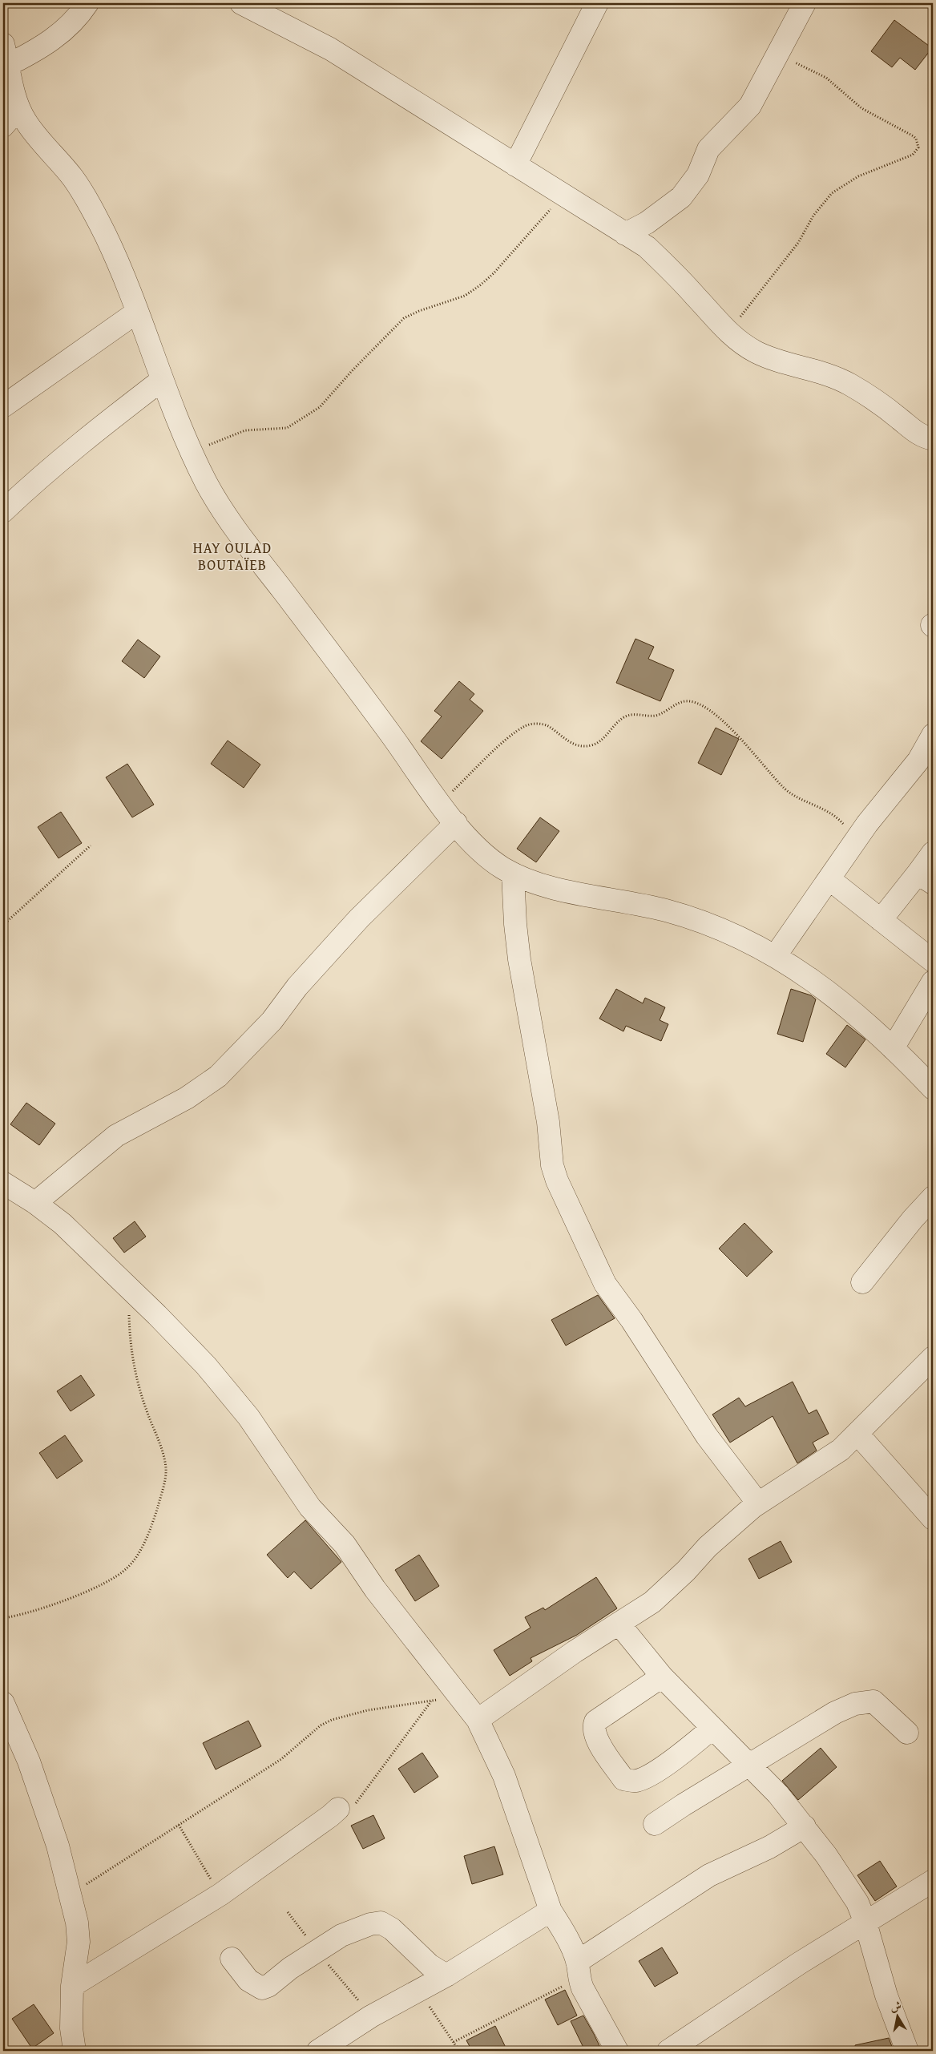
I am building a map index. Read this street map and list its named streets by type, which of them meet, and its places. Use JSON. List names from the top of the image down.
{
  "districts": ["HAY OULAD BOUTAÏEB"],
  "north": "top"
}
